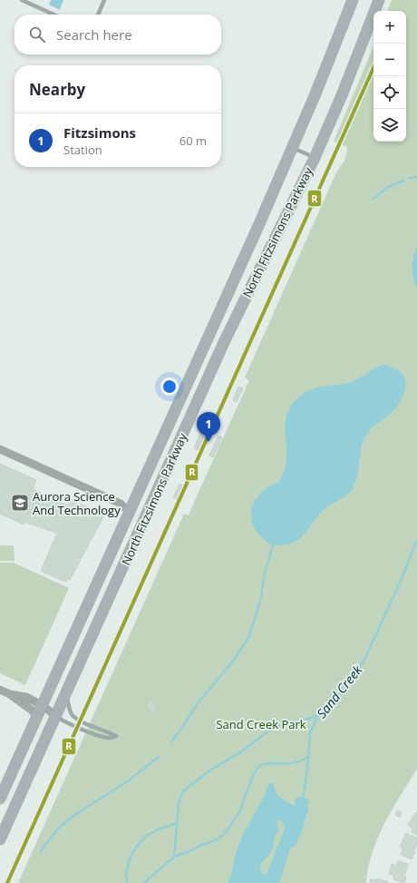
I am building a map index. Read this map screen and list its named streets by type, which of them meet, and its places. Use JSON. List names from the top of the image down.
{
  "streets": {
    "main road": ["North Fitzsimons Parkway"]
  },
  "water": ["Sand Creek"],
  "parks": ["Sand Creek Park"],
  "places": {
    "school or university": ["Aurora Science And Technology"]
  },
  "lines": ["transit line R"],
  "page": {
    "map_buttons": ["+", "−"],
    "search": "Search here",
    "heading": "Nearby",
    "list": [
      {
        "mark": "1",
        "name": "Fitzsimons",
        "note": "Station",
        "value": "60 m"
      }
    ],
    "pins": "1"
  }
}
